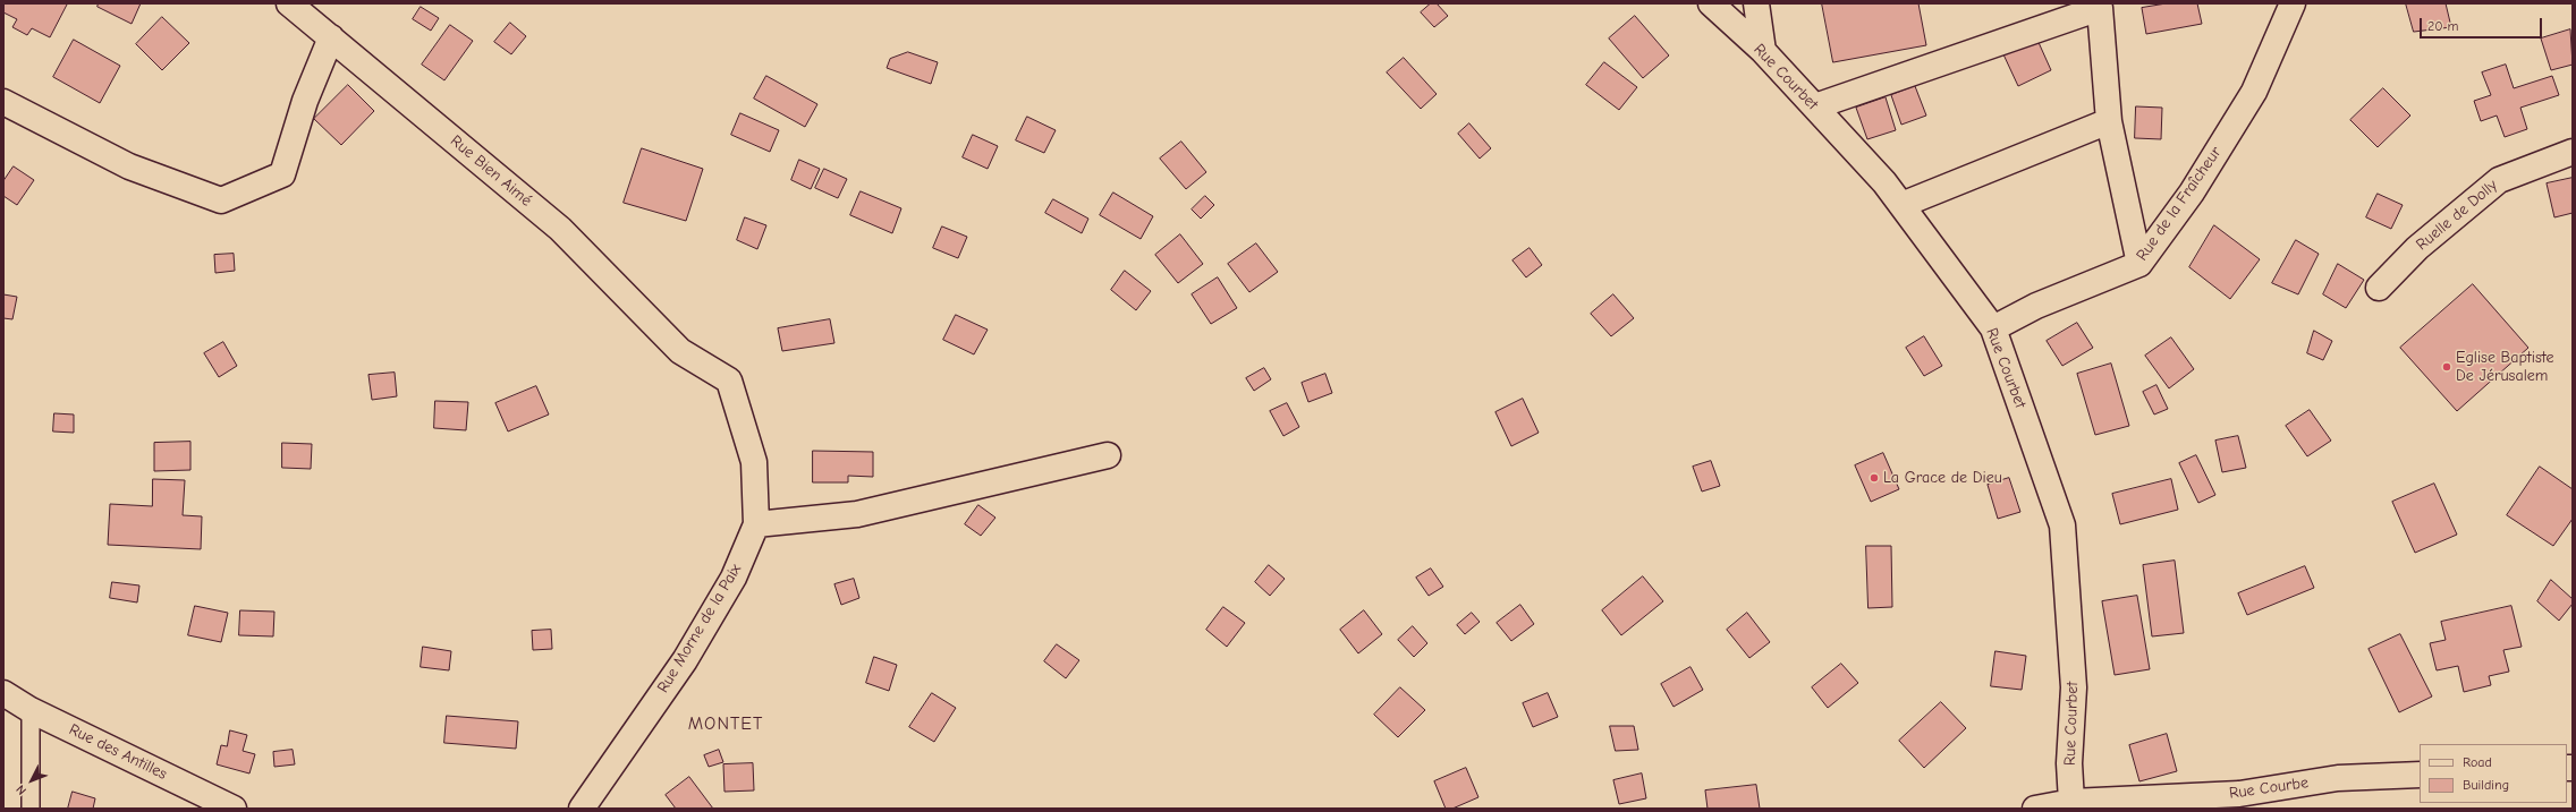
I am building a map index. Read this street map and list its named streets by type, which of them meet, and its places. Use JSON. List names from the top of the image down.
{
  "streets": {
    "street": [
      "Rue Courbet",
      "Rue Bien Aimé",
      "Rue de la Fraîcheur",
      "Ruelle de Dolly",
      "Rue Morne de la Paix",
      "Rue des Antilles",
      "Rue Courbe"
    ]
  },
  "crossings": [
    ["Rue Courbet", "Rue de la Fraîcheur"],
    ["Rue Courbet", "Rue Courbe"],
    ["Rue Bien Aimé", "Rue Morne de la Paix"]
  ],
  "districts": ["MONTET"],
  "places": ["Eglise Baptiste De Jérusalem", "La Grace de Dieu"],
  "legend": ["Road", "Building"],
  "scale_bar": "20 m",
  "north": "bottom left"
}
